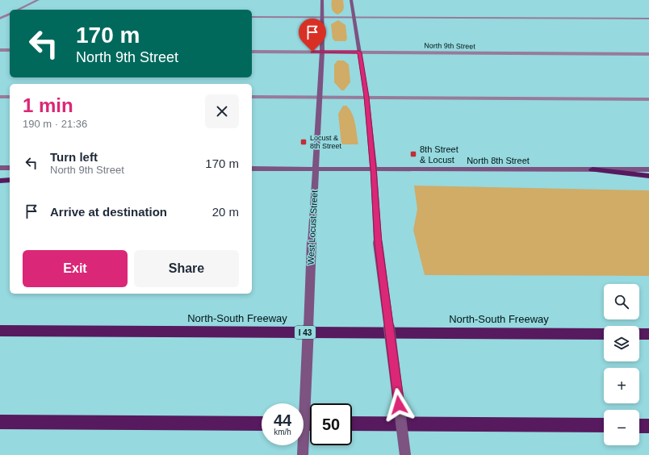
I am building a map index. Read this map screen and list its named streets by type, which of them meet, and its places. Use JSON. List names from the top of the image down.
{
  "streets": {
    "highway": ["North-South Freeway", "I 43"],
    "main road": ["North 8th Street", "West Locust Street"],
    "street": ["North 9th Street"]
  },
  "crossings": [
    ["North 9th Street", "West Locust Street"],
    ["North 8th Street", "West Locust Street"]
  ],
  "places": {
    "transit": ["Locust & 8th Street", "8th Street & Locust"]
  },
  "page": {
    "turn": ["170 m", "North 9th Street"],
    "heading": ["1 min", "190 m · 21:36"],
    "list": [
      {
        "name": "Turn left",
        "note": "North 9th Street",
        "value": "170 m"
      },
      {
        "name": "Arrive at destination",
        "value": "20 m"
      }
    ],
    "buttons": ["Exit", "Share"],
    "map_buttons": ["+", "−"],
    "speed": "44 km/h",
    "limit": "50"
  }
}
